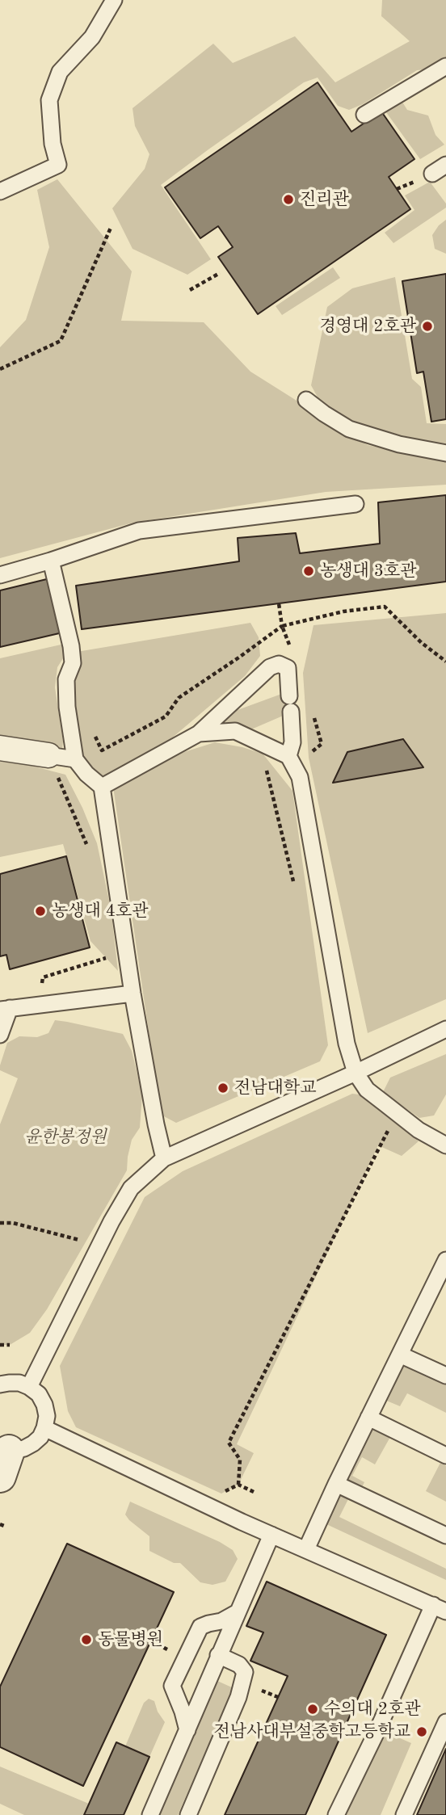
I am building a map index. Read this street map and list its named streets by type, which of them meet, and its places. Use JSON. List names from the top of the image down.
{
  "parks": ["윤한봉정원"],
  "places": [
    "진리관",
    "경영대 2호관",
    "농생대 3호관",
    "농생대 4호관",
    "전남대학교",
    "동물병원",
    "수의대 2호관",
    "전남사대부설중학고등학교"
  ]
}
